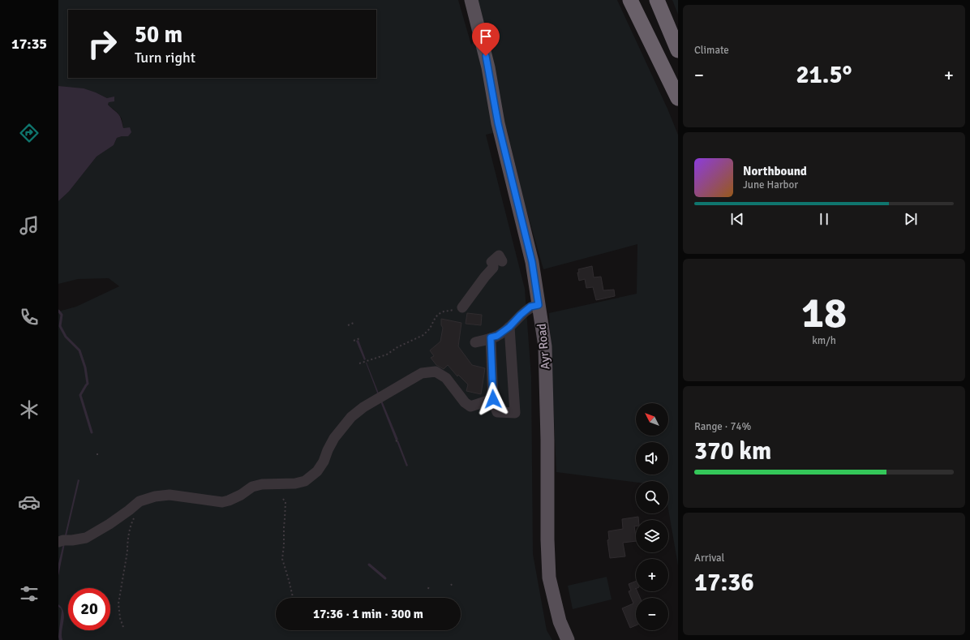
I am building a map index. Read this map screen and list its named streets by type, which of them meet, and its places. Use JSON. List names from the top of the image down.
{
  "streets": {
    "main road": ["Ayr Road"]
  },
  "north": "top left",
  "page": {
    "tabs": "17:35",
    "tile": [
      "Climate",
      ["18", "km/h"],
      ["Range · 74%", "370 km"],
      ["Arrival", "17:36"]
    ],
    "turn": ["50 m", "Turn right"],
    "heat": ["−", "21.5°", "+"],
    "song": ["Northbound", "June Harbor"],
    "map_buttons": ["+", "−"],
    "limit": "20",
    "trip": "17:36 · 1 min · 300 m"
  }
}
